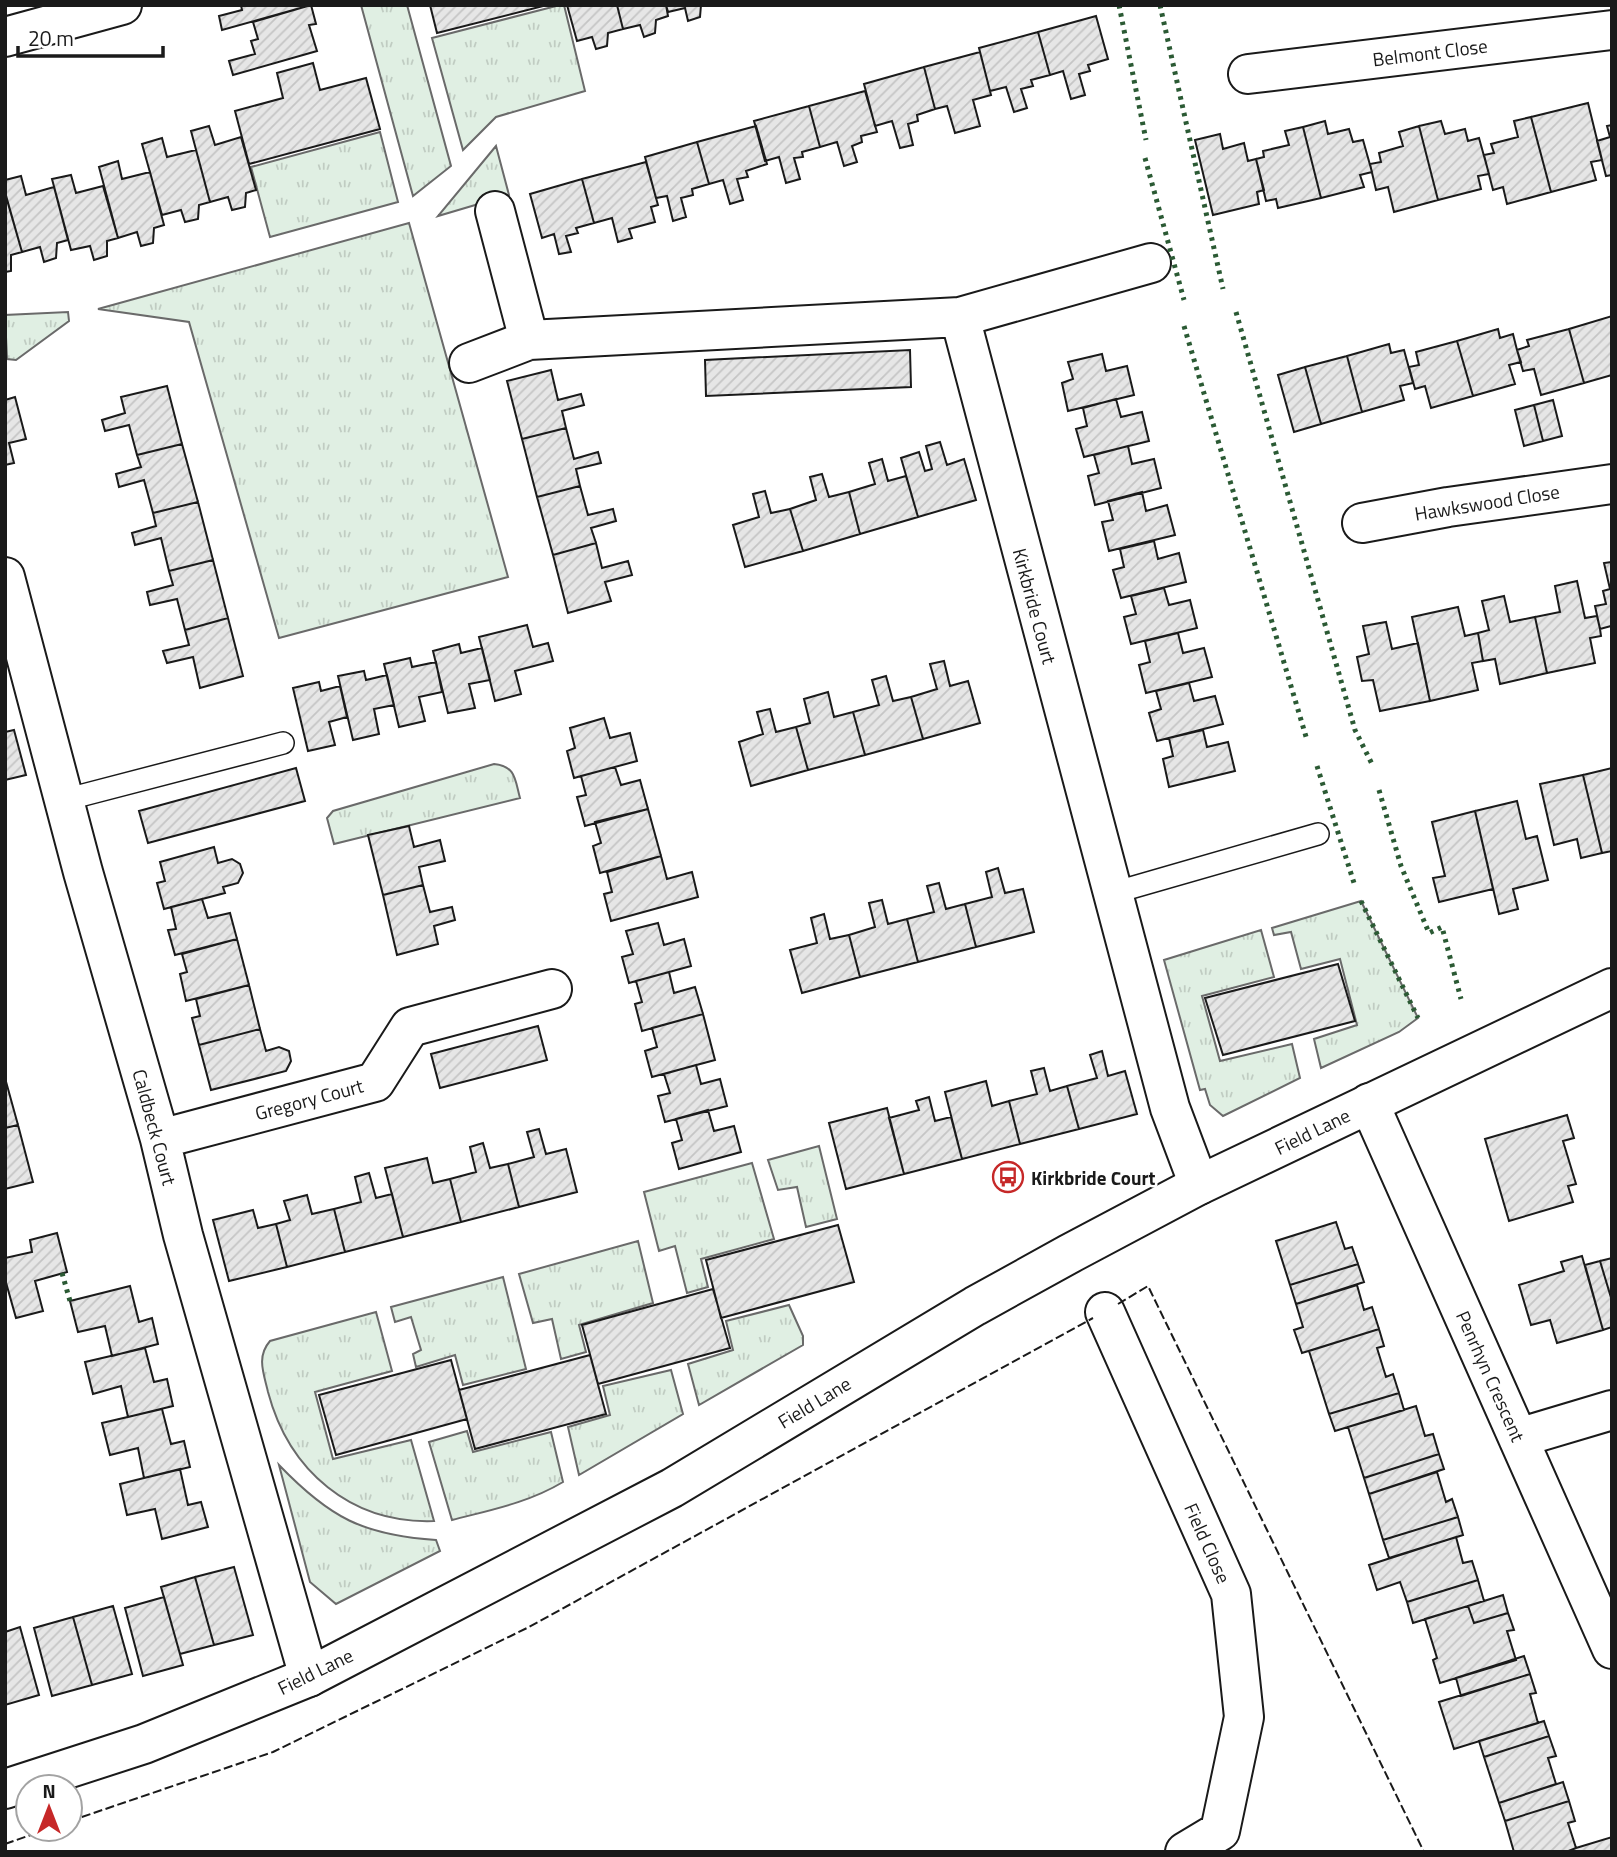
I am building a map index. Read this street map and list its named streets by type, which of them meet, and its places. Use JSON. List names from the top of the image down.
{
  "streets": {
    "street": [
      "Belmont Close",
      "Hawkswood Close",
      "Kirkbride Court",
      "Gregory Court",
      "Caldbeck Court",
      "Field Lane",
      "Penrhyn Crescent",
      "Field Close"
    ]
  },
  "crossings": [
    ["Kirkbride Court", "Field Lane"],
    ["Gregory Court", "Caldbeck Court"],
    ["Caldbeck Court", "Field Lane"],
    ["Field Lane", "Penrhyn Crescent"]
  ],
  "places": {
    "bus stop": ["Kirkbride Court"]
  },
  "scale_bar": "20 m",
  "north": "top"
}
